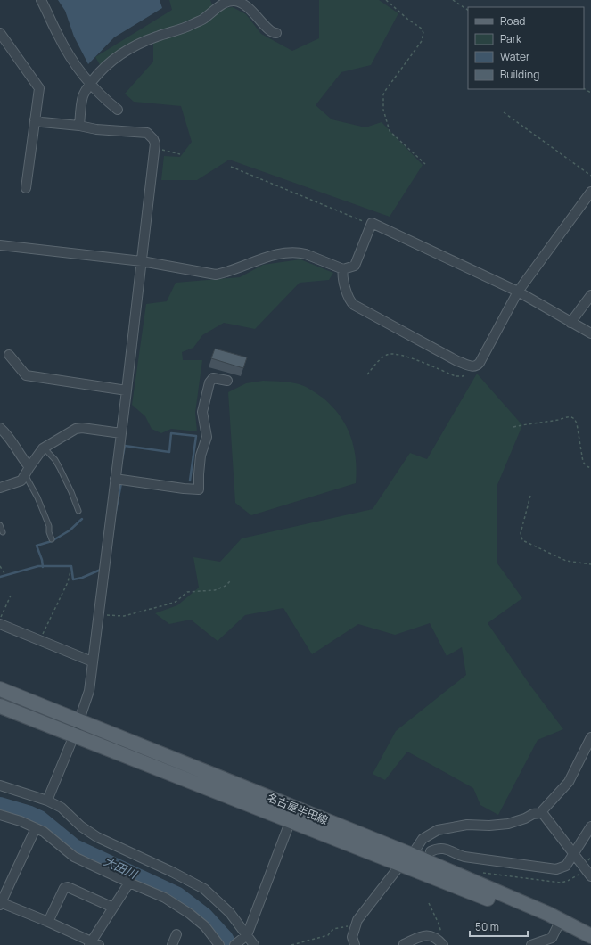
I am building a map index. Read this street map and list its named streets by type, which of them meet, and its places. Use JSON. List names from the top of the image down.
{
  "streets": {
    "main road": ["名古屋半田線"]
  },
  "water": ["大田川"],
  "legend": [
    "Road",
    "Park",
    "Water",
    "Building"
  ],
  "scale_bar": "50 m"
}
